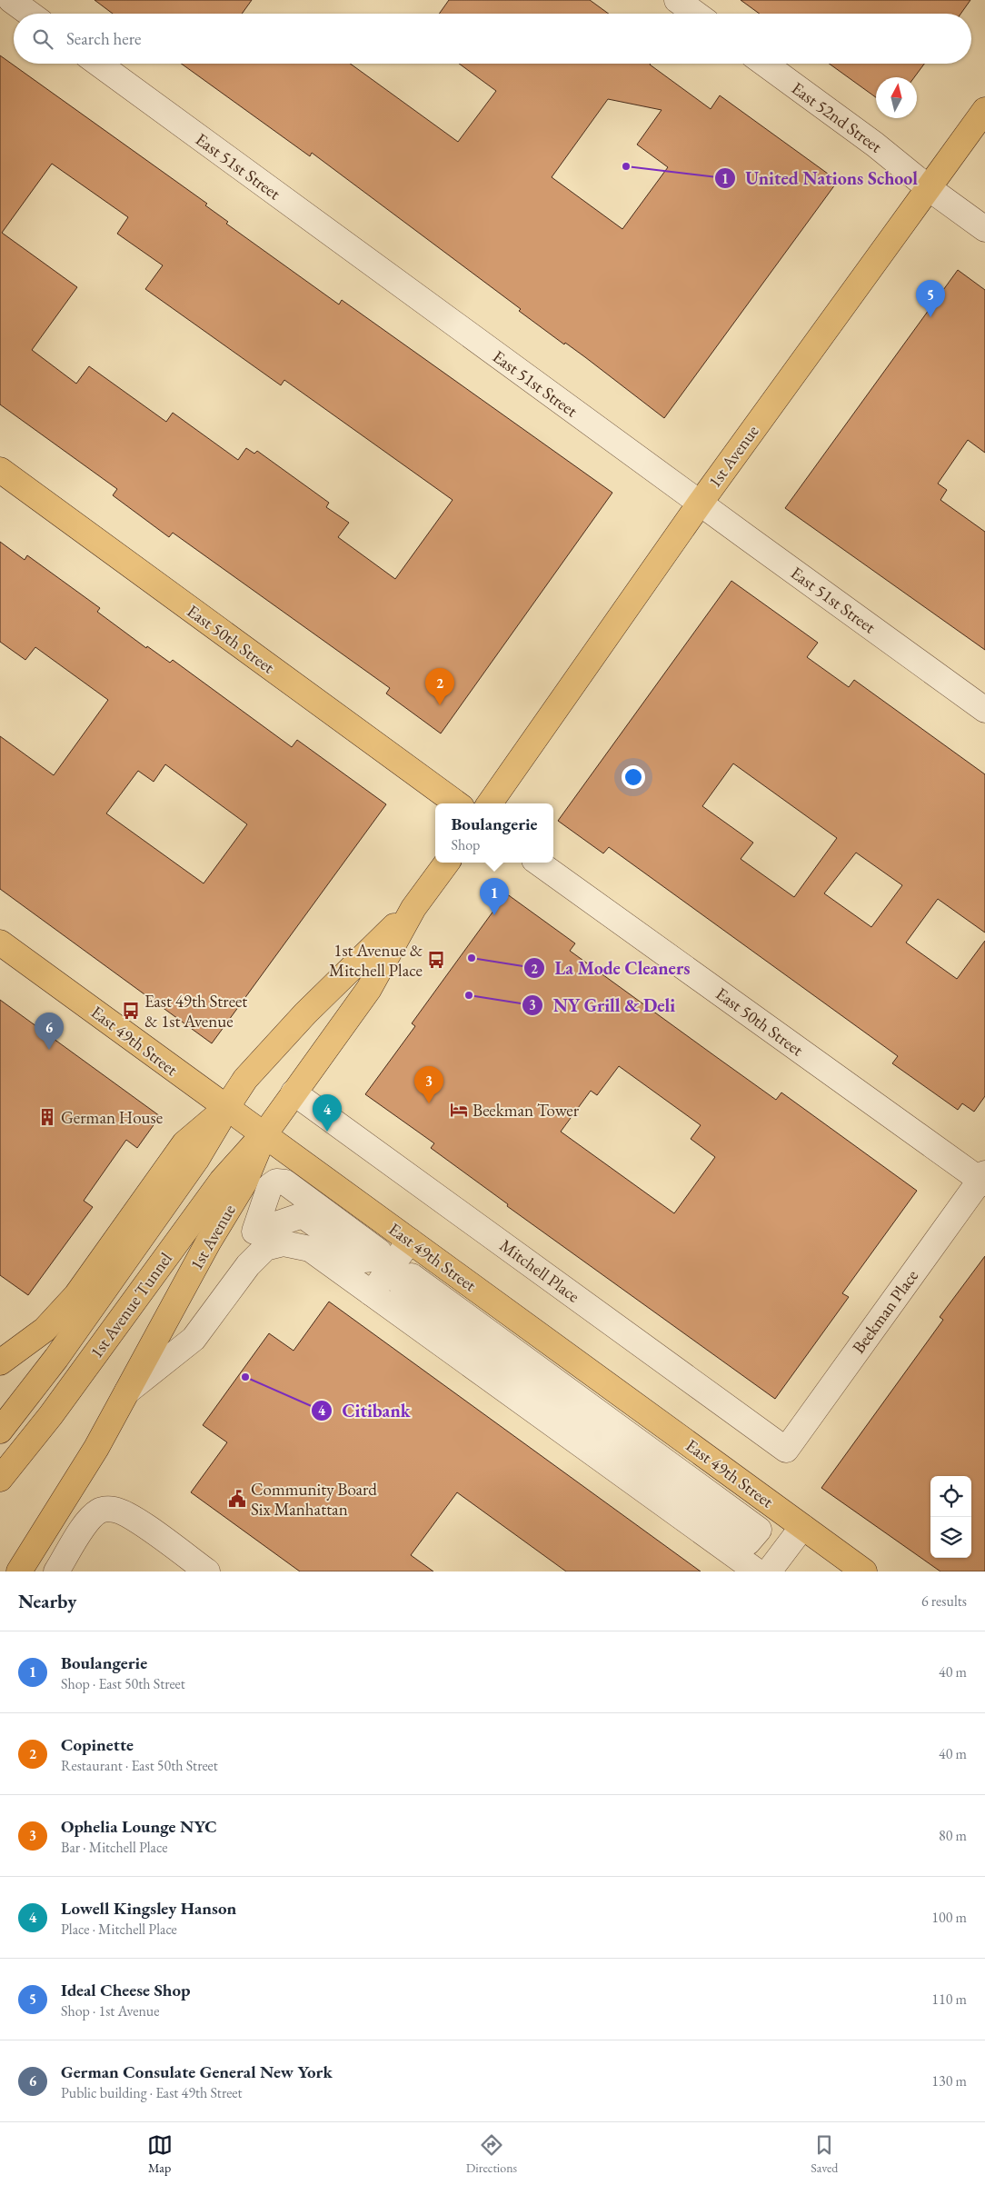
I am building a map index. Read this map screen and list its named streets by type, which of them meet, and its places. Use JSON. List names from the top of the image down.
{
  "streets": {
    "main road": [
      "1st Avenue",
      "East 50th Street",
      "East 49th Street",
      "1st Avenue Tunnel"
    ],
    "street": [
      "East 52nd Street",
      "East 51st Street",
      "Mitchell Place",
      "Beekman Place"
    ]
  },
  "crossings": [
    ["East 52nd Street", "1st Avenue"],
    ["East 51st Street", "1st Avenue"],
    ["1st Avenue", "East 49th Street"],
    ["1st Avenue", "Mitchell Place"],
    ["1st Avenue", "1st Avenue Tunnel"],
    ["East 50th Street", "Beekman Place"],
    ["East 49th Street", "1st Avenue Tunnel"],
    ["Mitchell Place", "Beekman Place"]
  ],
  "places": {
    "other": [
      "United Nations School",
      "La Mode Cleaners",
      "NY Grill & Deli",
      "Citibank"
    ],
    "bus stop": ["1st Avenue & Mitchell Place", "East 49th Street & 1st Avenue"],
    "hotel": ["Beekman Tower"],
    "building": ["German House"],
    "public building": ["Community Board Six Manhattan"]
  },
  "north": "top",
  "page": {
    "search": "Search here",
    "pins": [
      "5",
      "2",
      "1",
      "6",
      "3",
      "4"
    ],
    "popup": ["Boulangerie", "Shop"],
    "heading": ["Nearby", "6 results"],
    "list": [
      {
        "mark": "1",
        "name": "Boulangerie",
        "note": "Shop · East 50th Street",
        "value": "40 m"
      },
      {
        "mark": "2",
        "name": "Copinette",
        "note": "Restaurant · East 50th Street",
        "value": "40 m"
      },
      {
        "mark": "3",
        "name": "Ophelia Lounge NYC",
        "note": "Bar · Mitchell Place",
        "value": "80 m"
      },
      {
        "mark": "4",
        "name": "Lowell Kingsley Hanson",
        "note": "Place · Mitchell Place",
        "value": "100 m"
      },
      {
        "mark": "5",
        "name": "Ideal Cheese Shop",
        "note": "Shop · 1st Avenue",
        "value": "110 m"
      },
      {
        "mark": "6",
        "name": "German Consulate General New York",
        "note": "Public building · East 49th Street",
        "value": "130 m"
      }
    ],
    "nav": ["Map", "Directions", "Saved"]
  }
}
